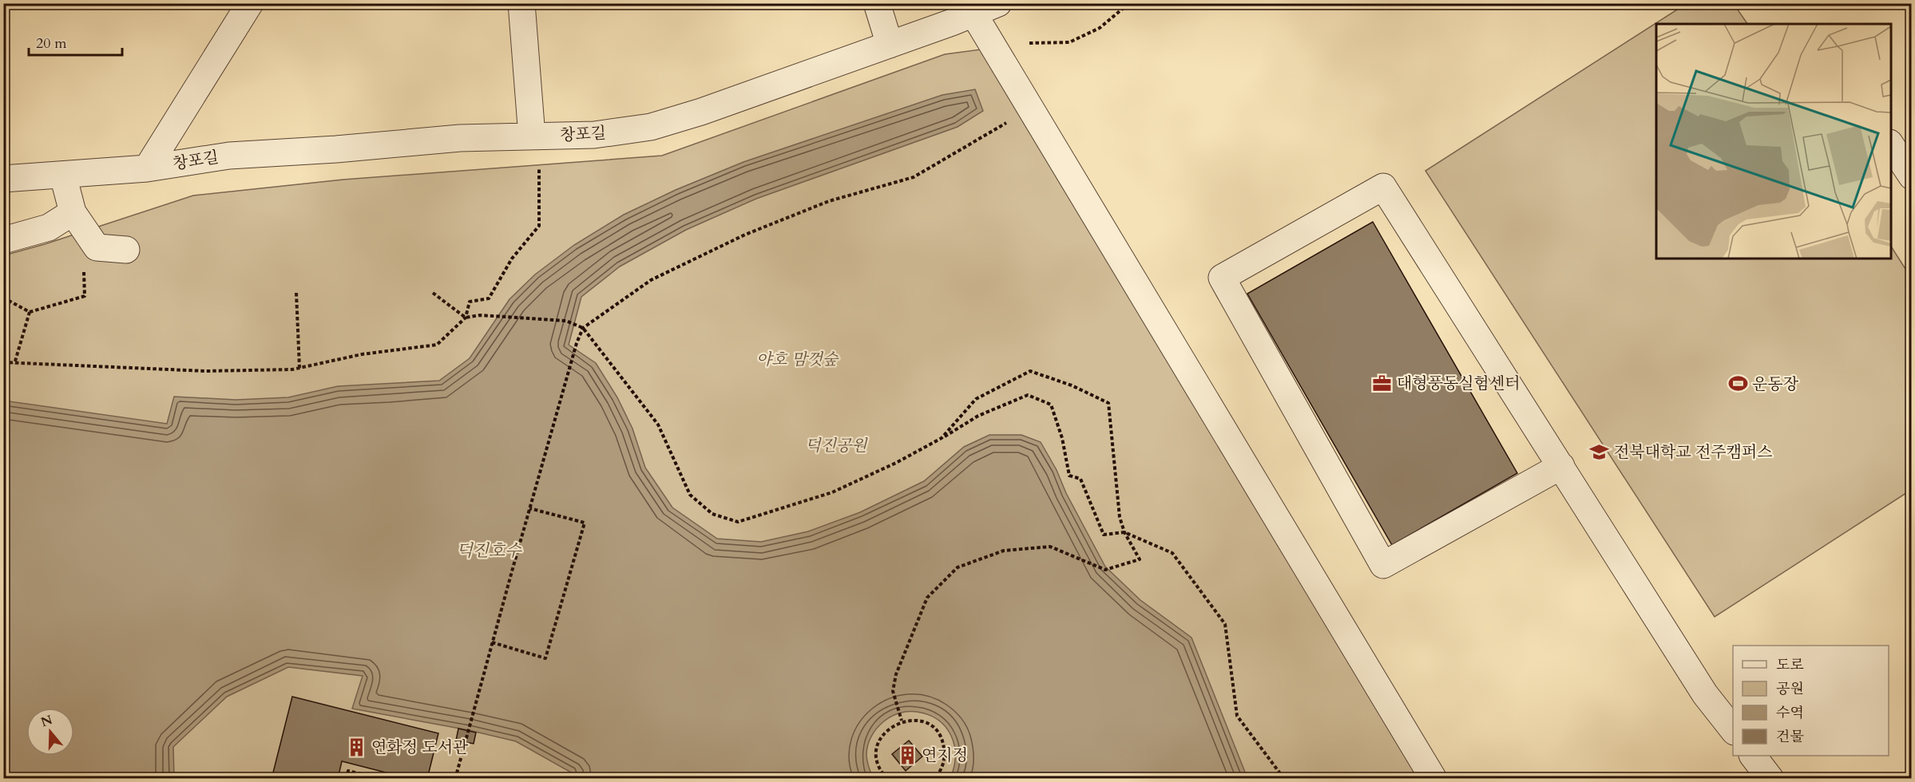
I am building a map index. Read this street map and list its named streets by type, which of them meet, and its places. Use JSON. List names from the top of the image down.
{
  "streets": {
    "street": ["창포길"]
  },
  "water": ["덕진호수"],
  "parks": ["야호 맘껏숲", "덕진공원"],
  "places": {
    "office": ["대형풍동실험센터"],
    "sports": ["운동장"],
    "school or university": ["전북대학교 전주캠퍼스"],
    "building": ["연화정 도서관", "연지정"]
  },
  "legend": [
    "도로",
    "공원",
    "수역",
    "건물"
  ],
  "scale_bar": "20 m",
  "north": "top"
}
